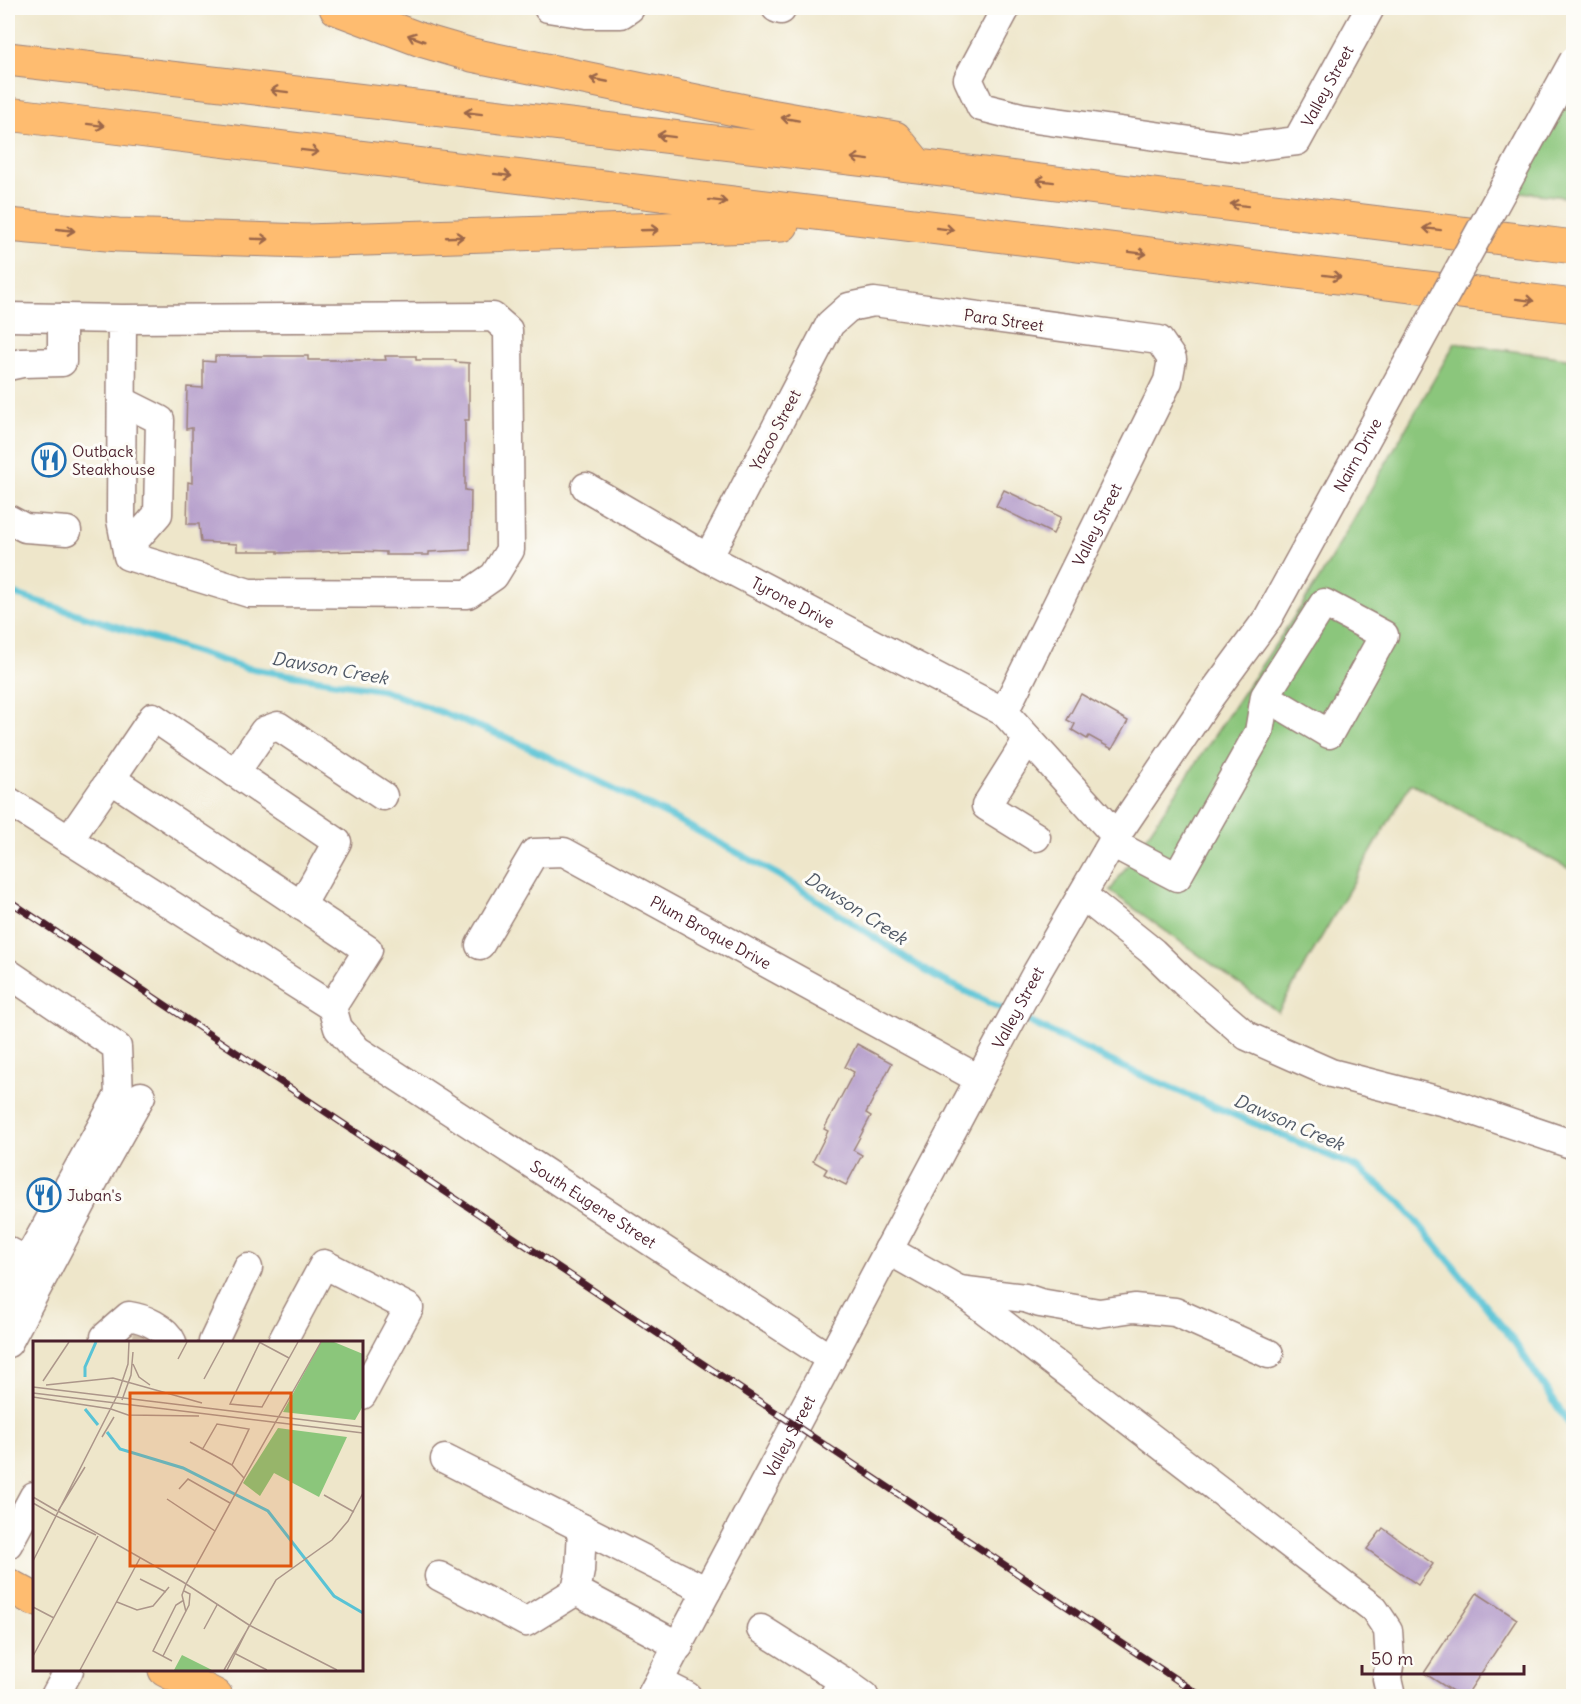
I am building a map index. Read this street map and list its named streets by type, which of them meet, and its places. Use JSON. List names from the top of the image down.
{
  "streets": {
    "street": [
      "Valley Street",
      "Para Street",
      "Yazoo Street",
      "Nairn Drive",
      "Tyrone Drive",
      "Plum Broque Drive",
      "South Eugene Street"
    ]
  },
  "crossings": [
    ["Valley Street", "Para Street"],
    ["Valley Street", "Nairn Drive"],
    ["Valley Street", "Tyrone Drive"],
    ["Valley Street", "Plum Broque Drive"],
    ["Valley Street", "South Eugene Street"],
    ["Para Street", "Yazoo Street"],
    ["Yazoo Street", "Tyrone Drive"]
  ],
  "water": ["Dawson Creek"],
  "places": {
    "restaurant": ["Outback Steakhouse", "Juban's"]
  },
  "scale_bar": "50 m"
}
